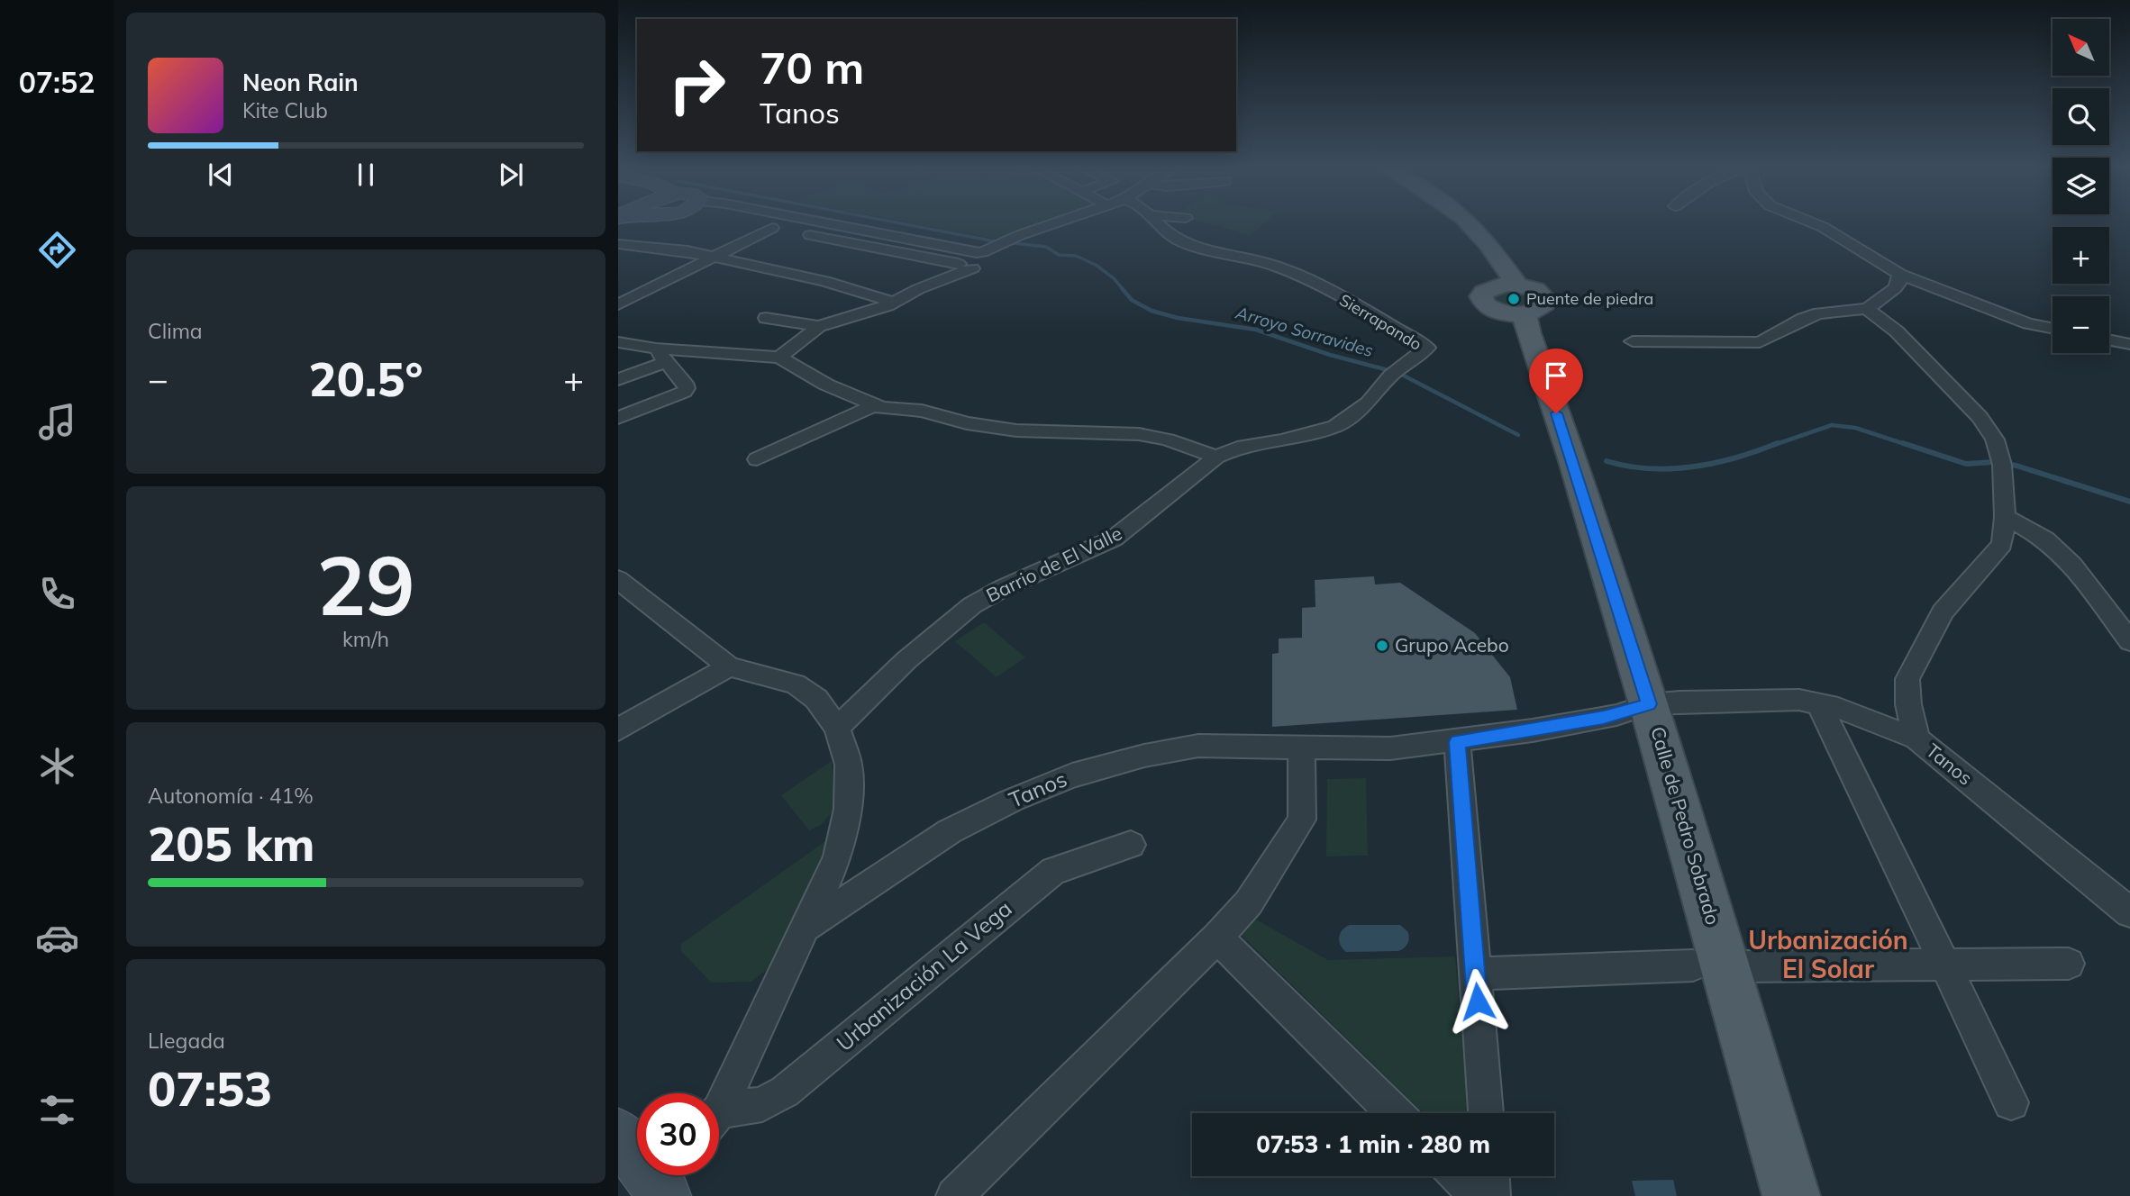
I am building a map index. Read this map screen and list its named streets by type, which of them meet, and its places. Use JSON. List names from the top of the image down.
{
  "streets": {
    "main road": ["Calle de Pedro Sobrado"],
    "street": [
      "Sierrapando",
      "Barrio de El Valle",
      "Tanos",
      "Urbanización La Vega"
    ]
  },
  "crossings": [
    ["Sierrapando", "Barrio de El Valle"],
    ["Tanos", "Calle de Pedro Sobrado"]
  ],
  "districts": ["Urbanización El Solar"],
  "water": ["Arroyo Sorravides"],
  "places": ["Puente de piedra", "Grupo Acebo"],
  "north": "top left",
  "page": {
    "tabs": "07:52",
    "map_buttons": ["+", "−"],
    "turn": ["70 m", "Tanos"],
    "song": ["Neon Rain", "Kite Club"],
    "tile": [
      "Clima",
      ["29", "km/h"],
      ["Autonomía · 41%", "205 km"],
      ["Llegada", "07:53"]
    ],
    "heat": ["−", "20.5°", "+"],
    "limit": "30",
    "trip": "07:53 · 1 min · 280 m"
  }
}
